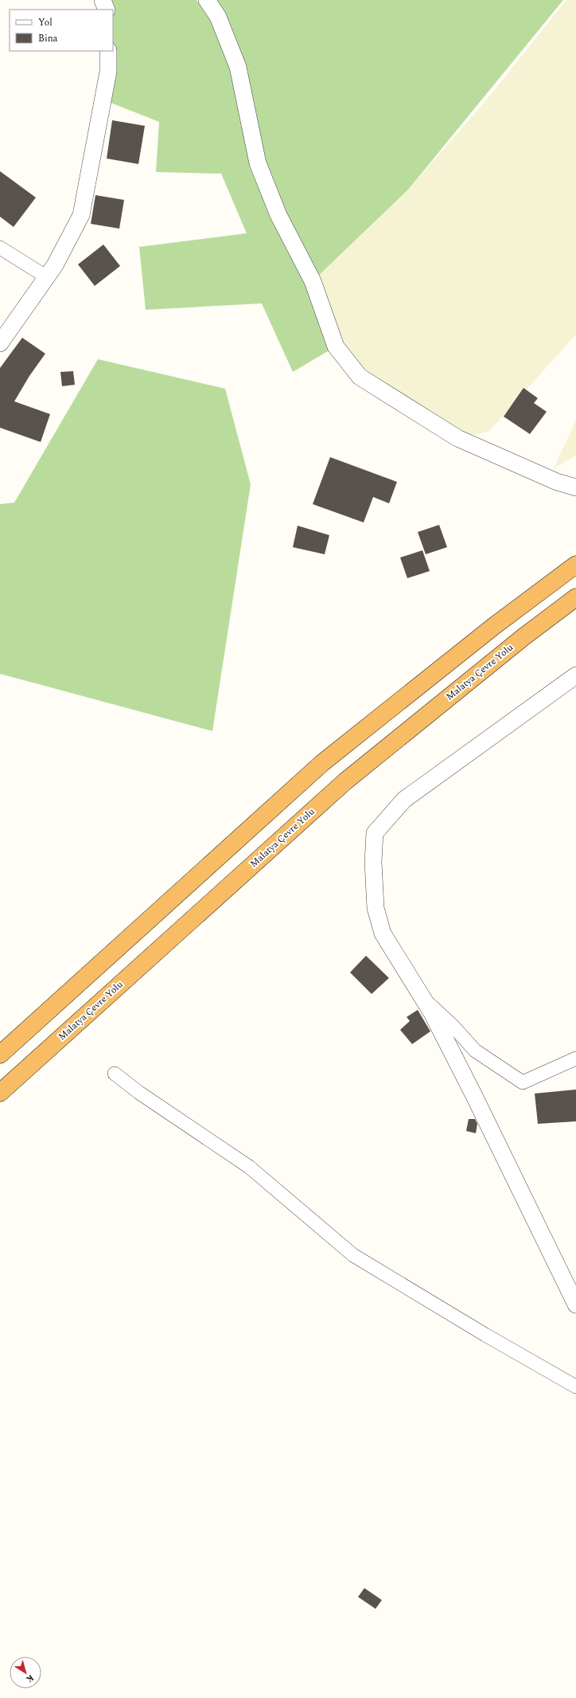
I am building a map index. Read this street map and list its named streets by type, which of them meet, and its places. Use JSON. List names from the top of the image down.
{
  "streets": {
    "highway": ["Malatya Çevre Yolu"]
  },
  "legend": ["Yol", "Bina"],
  "north": "bottom right"
}
